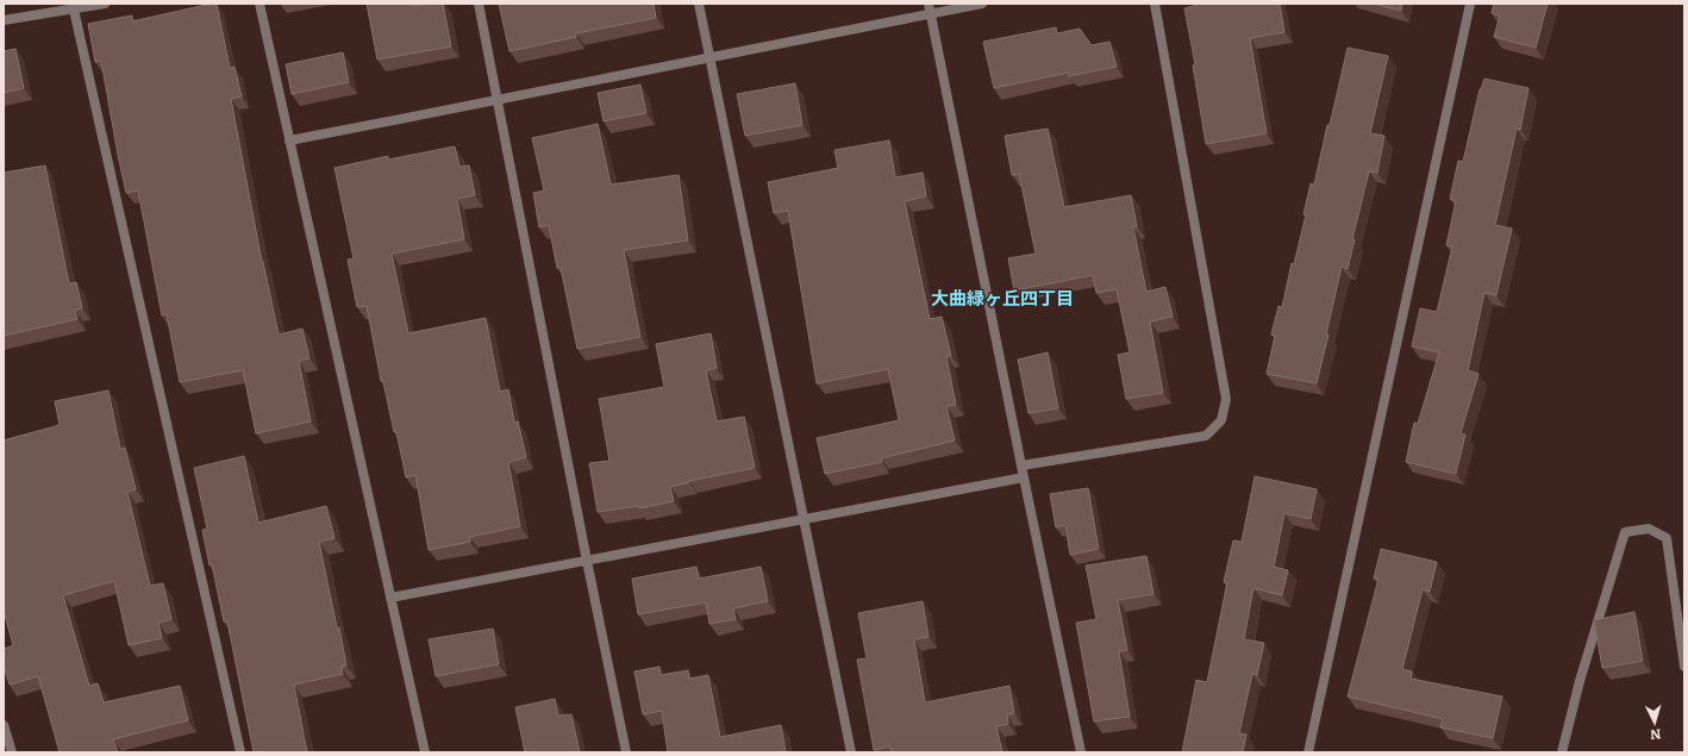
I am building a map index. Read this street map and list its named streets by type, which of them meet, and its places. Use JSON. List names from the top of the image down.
{
  "districts": ["大曲緑ヶ丘四丁目"],
  "north": "bottom"
}
